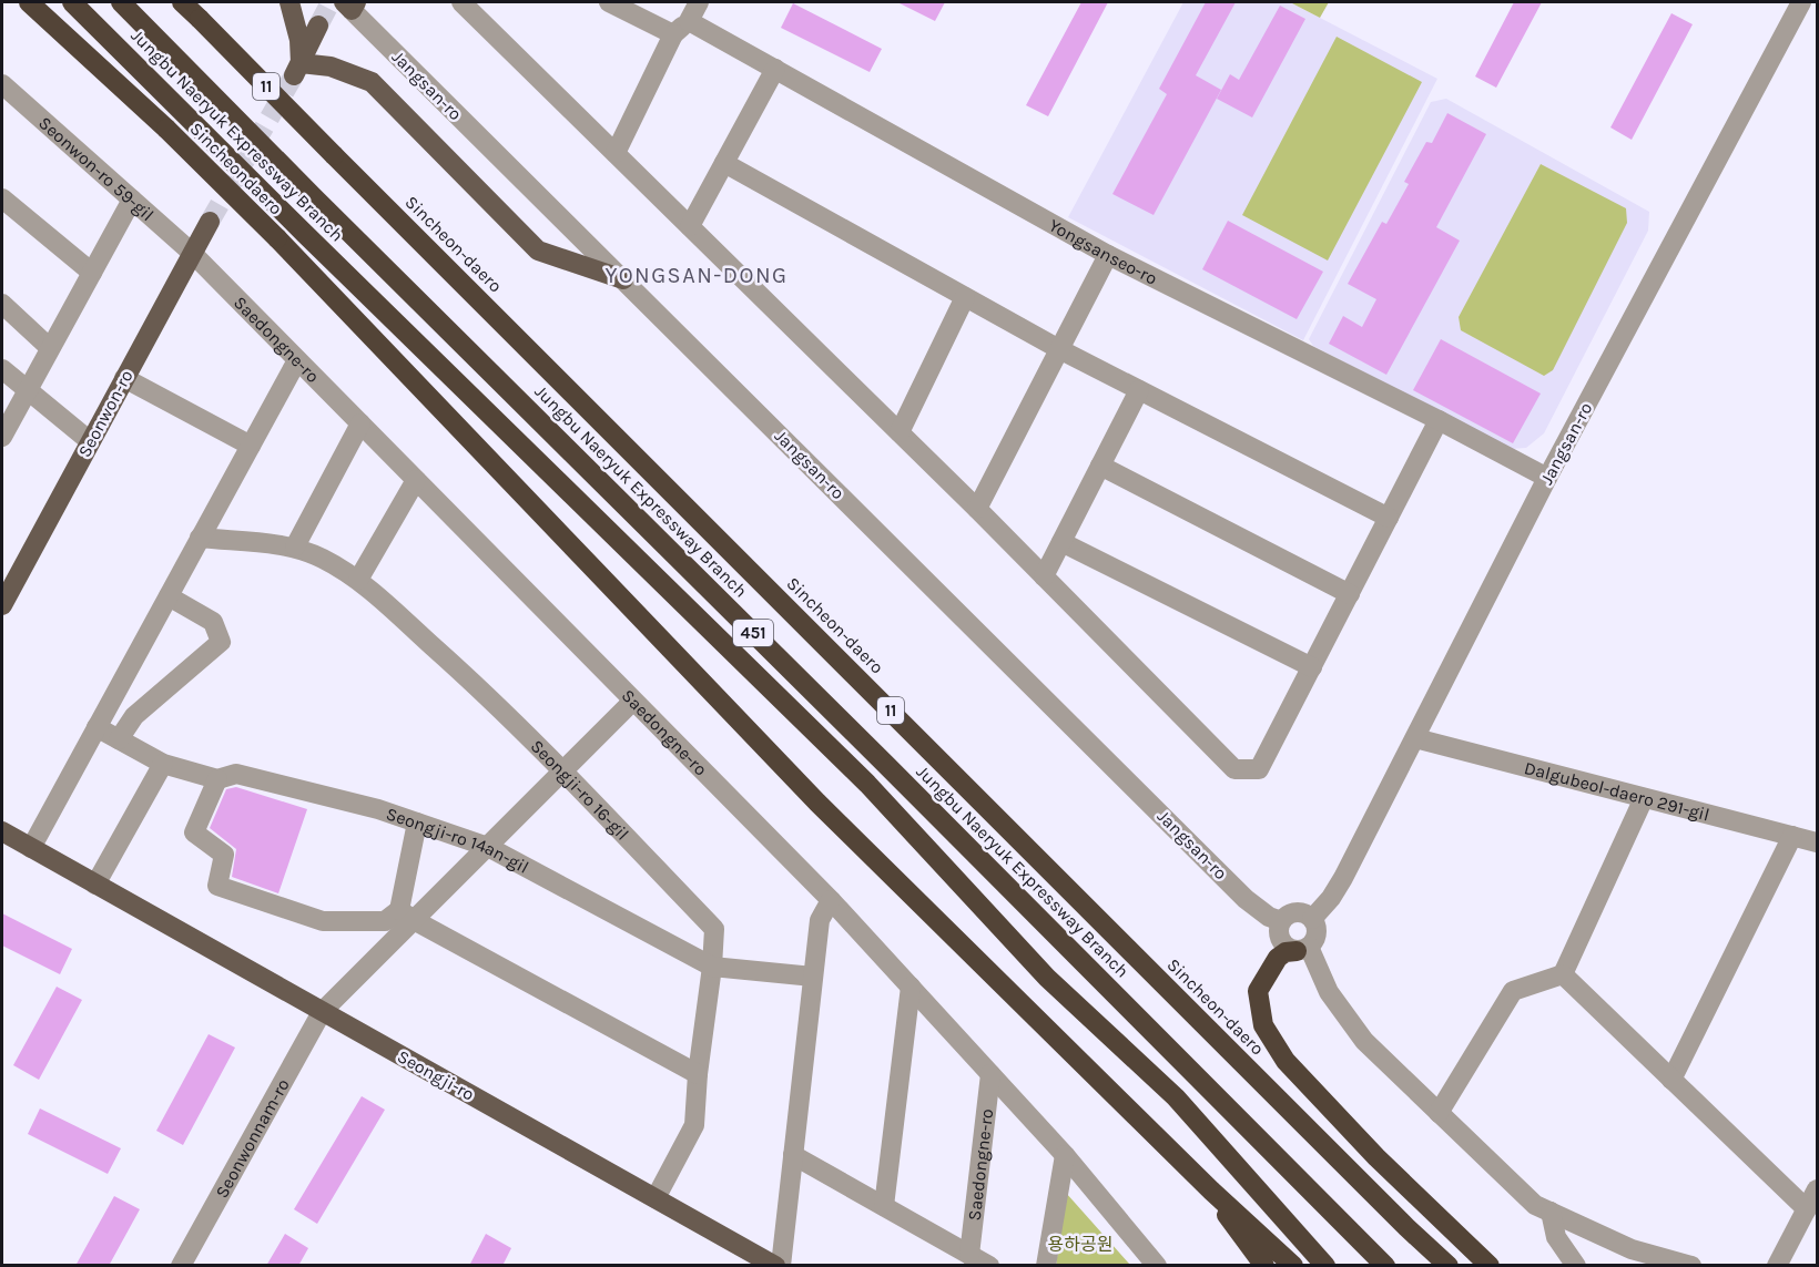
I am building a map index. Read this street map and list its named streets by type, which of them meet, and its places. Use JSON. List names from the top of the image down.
{
  "streets": {
    "highway": [
      "11",
      "Jungbu Naeryuk Expressway Branch",
      "Sincheondaero",
      "Sincheon-daero",
      "451"
    ],
    "main road": ["Seonwon-ro", "Seongji-ro"],
    "street": [
      "Jangsan-ro",
      "Seonwon-ro 59-gil",
      "Yongsanseo-ro",
      "Saedongne-ro",
      "Seongji-ro 16-gil",
      "Dalgubeol-daero 291-gil",
      "Seongji-ro 14an-gil",
      "Seonwonnam-ro"
    ]
  },
  "crossings": [
    ["Jangsan-ro", "Yongsanseo-ro"],
    ["Jangsan-ro", "Dalgubeol-daero 291-gil"],
    ["Seonwon-ro 59-gil", "Saedongne-ro"],
    ["Seonwon-ro 59-gil", "Seonwon-ro"],
    ["Saedongne-ro", "Seonwon-ro"],
    ["Saedongne-ro", "Seonwonnam-ro"],
    ["Seongji-ro 16-gil", "Seongji-ro 14an-gil"],
    ["Seongji-ro 16-gil", "Seongji-ro"],
    ["Seongji-ro 16-gil", "Seonwonnam-ro"],
    ["Seongji-ro 14an-gil", "Seonwonnam-ro"],
    ["Seongji-ro", "Seonwonnam-ro"]
  ],
  "districts": ["YONGSAN-DONG"],
  "parks": ["용하공원"]
}
